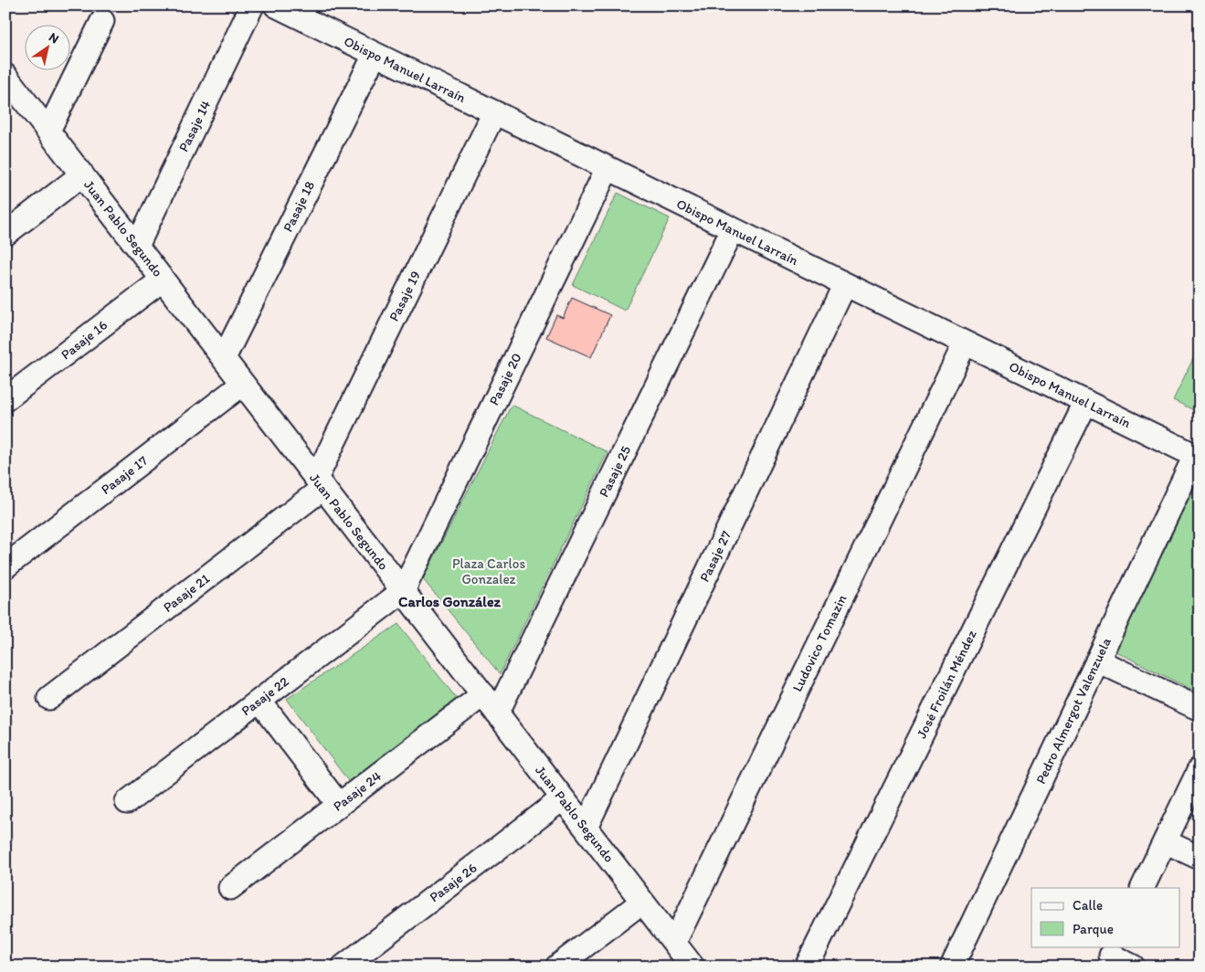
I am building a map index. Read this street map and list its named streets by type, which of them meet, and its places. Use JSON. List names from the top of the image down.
{
  "streets": {
    "street": [
      "Obispo Manuel Larraín",
      "Pasaje 14",
      "Pasaje 18",
      "Juan Pablo Segundo",
      "Pasaje 19",
      "Pasaje 16",
      "Pasaje 20",
      "Pasaje 25",
      "Pasaje 17",
      "Pasaje 27",
      "Pasaje 21",
      "Ludovico Tomazin",
      "José Froilán Méndez",
      "Pasaje 22",
      "Pedro Almergot Valenzuela",
      "Pasaje 24",
      "Pasaje 26"
    ]
  },
  "crossings": [
    ["Obispo Manuel Larraín", "Pasaje 18"],
    ["Obispo Manuel Larraín", "Pasaje 19"],
    ["Obispo Manuel Larraín", "Pasaje 20"],
    ["Obispo Manuel Larraín", "Pasaje 25"],
    ["Obispo Manuel Larraín", "Pasaje 27"],
    ["Obispo Manuel Larraín", "Ludovico Tomazin"],
    ["Obispo Manuel Larraín", "José Froilán Méndez"],
    ["Obispo Manuel Larraín", "Pedro Almergot Valenzuela"],
    ["Pasaje 14", "Juan Pablo Segundo"],
    ["Pasaje 18", "Juan Pablo Segundo"],
    ["Juan Pablo Segundo", "Pasaje 19"],
    ["Juan Pablo Segundo", "Pasaje 16"],
    ["Juan Pablo Segundo", "Pasaje 20"],
    ["Juan Pablo Segundo", "Pasaje 25"],
    ["Juan Pablo Segundo", "Pasaje 17"],
    ["Juan Pablo Segundo", "Pasaje 27"],
    ["Juan Pablo Segundo", "Pasaje 21"],
    ["Juan Pablo Segundo", "Ludovico Tomazin"],
    ["Juan Pablo Segundo", "Pasaje 22"],
    ["Juan Pablo Segundo", "Pasaje 24"],
    ["Juan Pablo Segundo", "Pasaje 26"],
    ["Pasaje 19", "Pasaje 21"],
    ["Pasaje 20", "Pasaje 22"]
  ],
  "districts": ["Carlos González"],
  "parks": ["Plaza Carlos Gonzalez"],
  "legend": ["Calle", "Parque"],
  "north": "top right"
}
